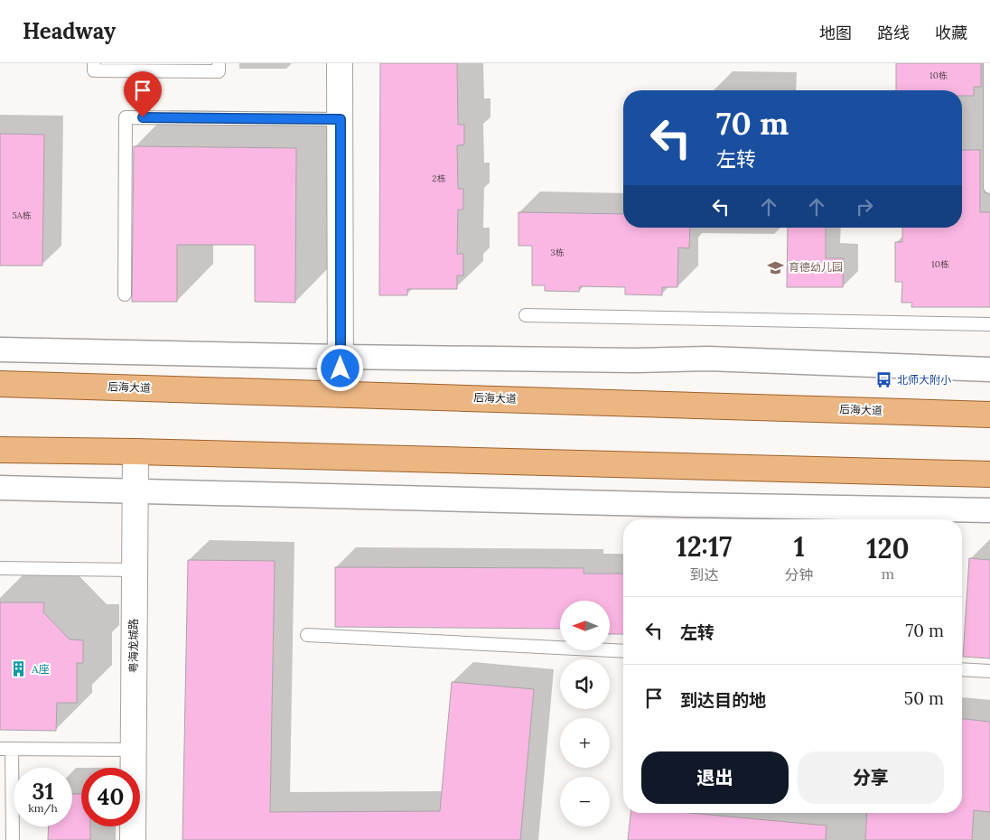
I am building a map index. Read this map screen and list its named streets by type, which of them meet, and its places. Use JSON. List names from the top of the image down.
{
  "streets": {
    "main road": ["后海大道"],
    "street": ["粤海龙城路"]
  },
  "places": {
    "school or university": ["育德幼儿园"],
    "bus stop": ["北师大附小"],
    "building": ["A座"]
  },
  "house_numbers": [
    "10栋",
    "2栋",
    "5A栋",
    "3栋",
    "10栋"
  ],
  "north": "left",
  "page": {
    "header": "Headway",
    "nav": ["地图", "路线", "收藏"],
    "turn": ["70 m", "左转"],
    "eta": [
      "12:17",
      "到达",
      "1",
      "分钟",
      "120",
      "m"
    ],
    "list": [
      {
        "name": "左转",
        "value": "70 m"
      },
      {
        "name": "到达目的地",
        "value": "50 m"
      }
    ],
    "map_buttons": ["+", "−"],
    "buttons": ["退出", "分享"],
    "speed": "31 km/h",
    "limit": "40"
  }
}
